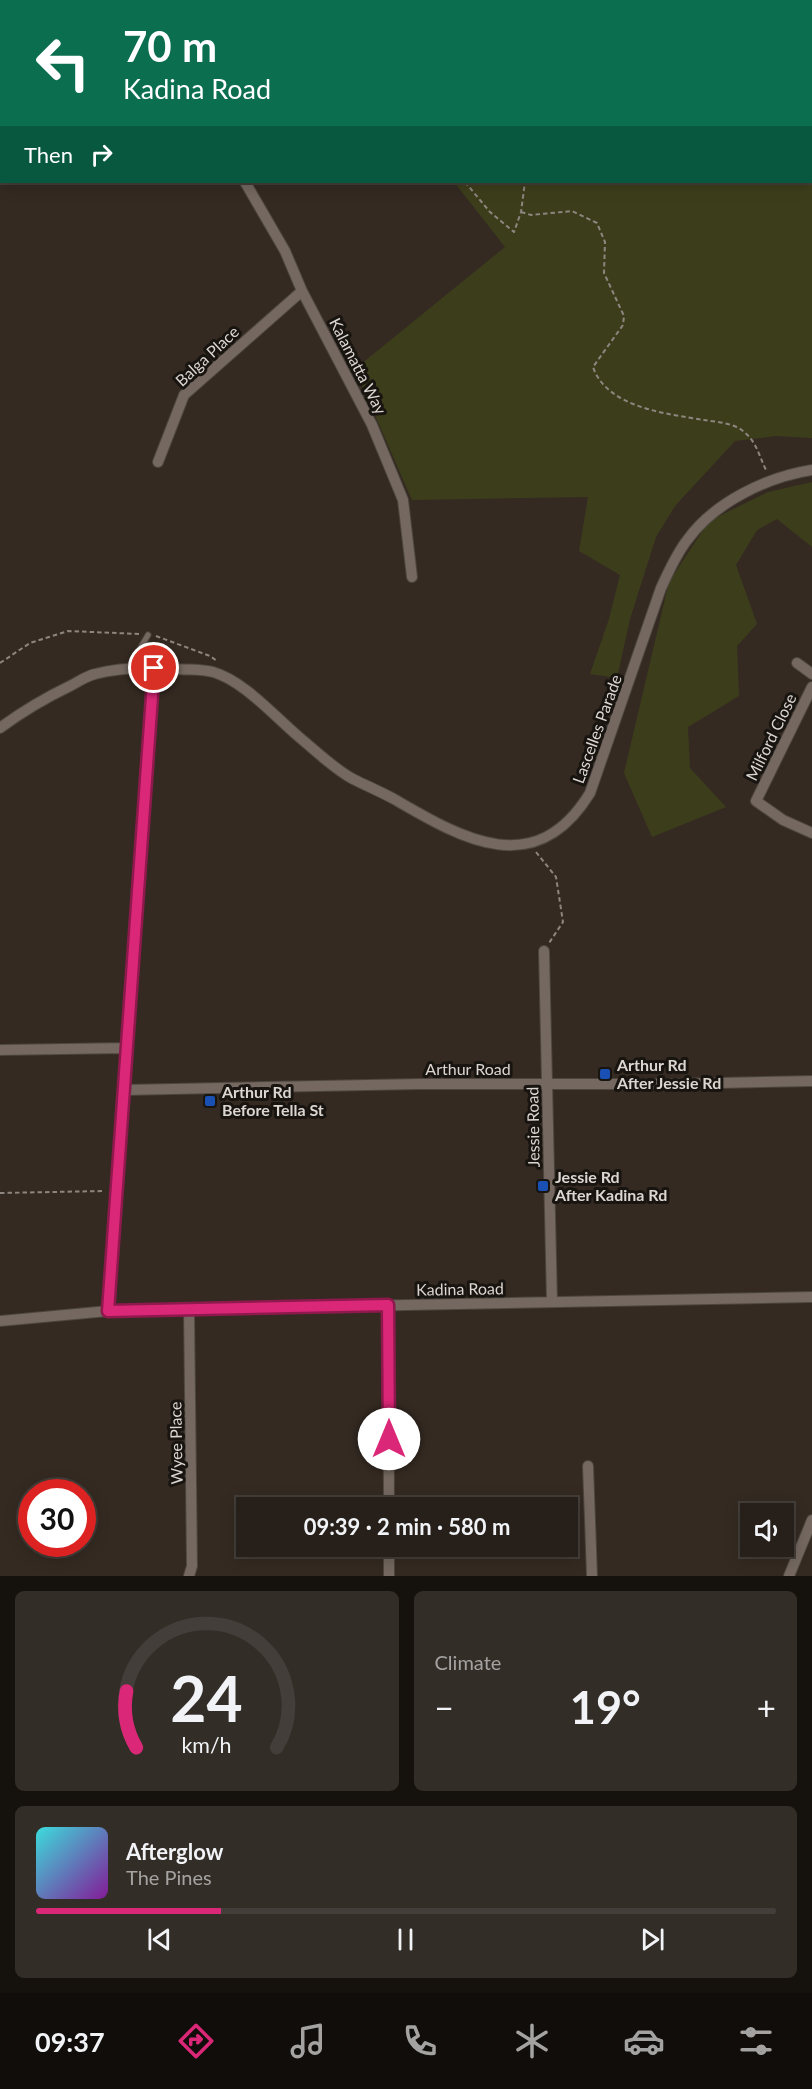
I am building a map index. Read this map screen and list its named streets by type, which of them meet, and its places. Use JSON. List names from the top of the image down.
{
  "streets": {
    "street": [
      "Balga Place",
      "Kalamatta Way",
      "Lascelles Parade",
      "Milford Close",
      "Arthur Road",
      "Jessie Road",
      "Kadina Road",
      "Wyee Place"
    ]
  },
  "crossings": [
    ["Balga Place", "Kalamatta Way"],
    ["Arthur Road", "Jessie Road"],
    ["Jessie Road", "Kadina Road"],
    ["Kadina Road", "Wyee Place"]
  ],
  "places": {
    "transit": ["Arthur Rd After Jessie Rd", "Arthur Rd Before Tella St", "Jessie Rd After Kadina Rd"]
  },
  "page": {
    "turn": ["70 m", "Kadina Road"],
    "then": "Then",
    "limit": "30",
    "trip": "09:39 · 2 min · 580 m",
    "tile": "Climate",
    "heat": ["−", "19°", "+"],
    "song": ["Afterglow", "The Pines"],
    "tabs": "09:37",
    "gauge": ["24", "km/h"]
  }
}
